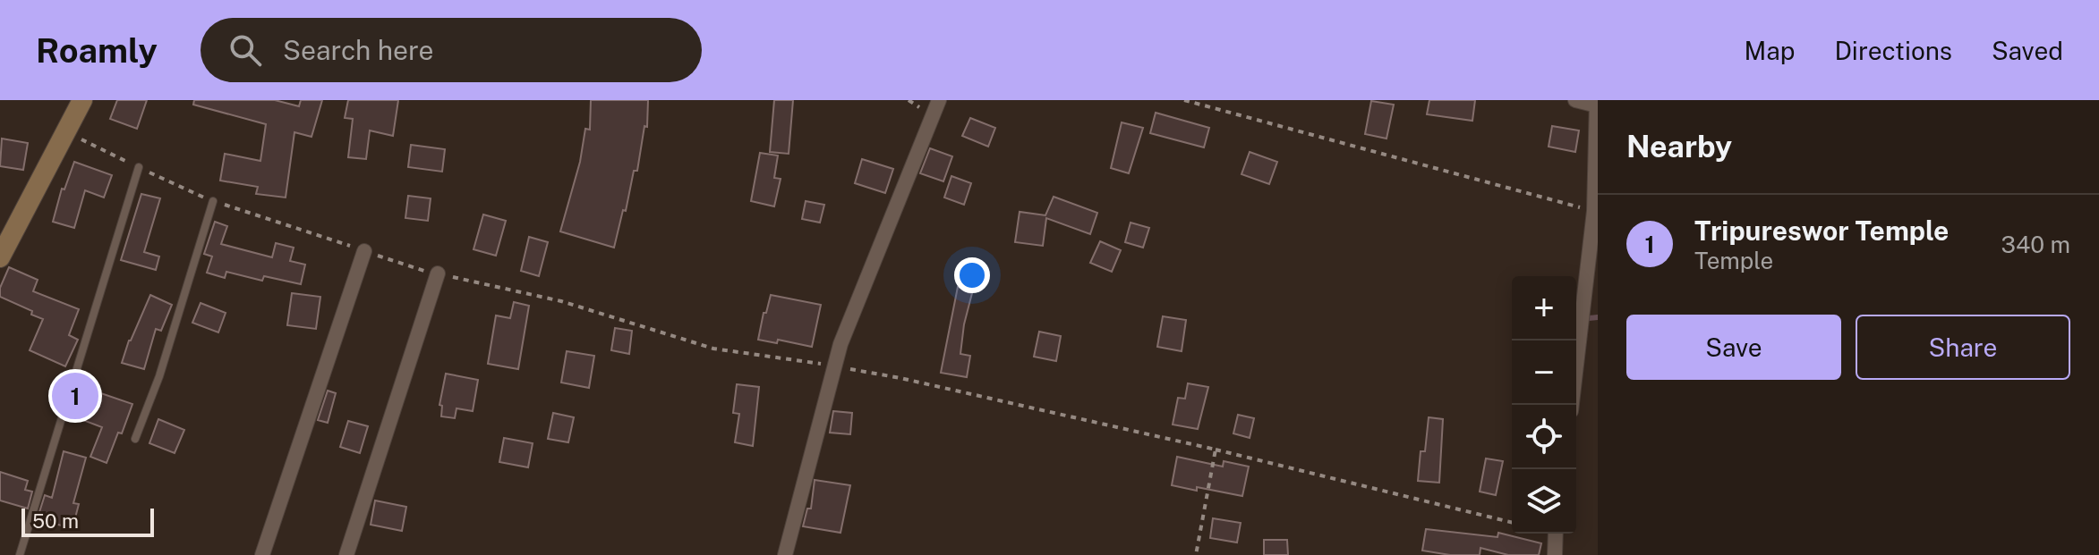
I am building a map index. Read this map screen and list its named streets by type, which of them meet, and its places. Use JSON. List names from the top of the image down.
{
  "scale_bar": "50 m",
  "page": {
    "header": "Roamly",
    "search": "Search here",
    "nav": ["Map", "Directions", "Saved"],
    "heading": "Nearby",
    "list": [
      {
        "mark": "1",
        "name": "Tripureswor Temple",
        "note": "Temple",
        "value": "340 m"
      }
    ],
    "map_buttons": ["+", "−"],
    "buttons": ["Save", "Share"],
    "pins": "1",
    "scale": "50 m"
  }
}
